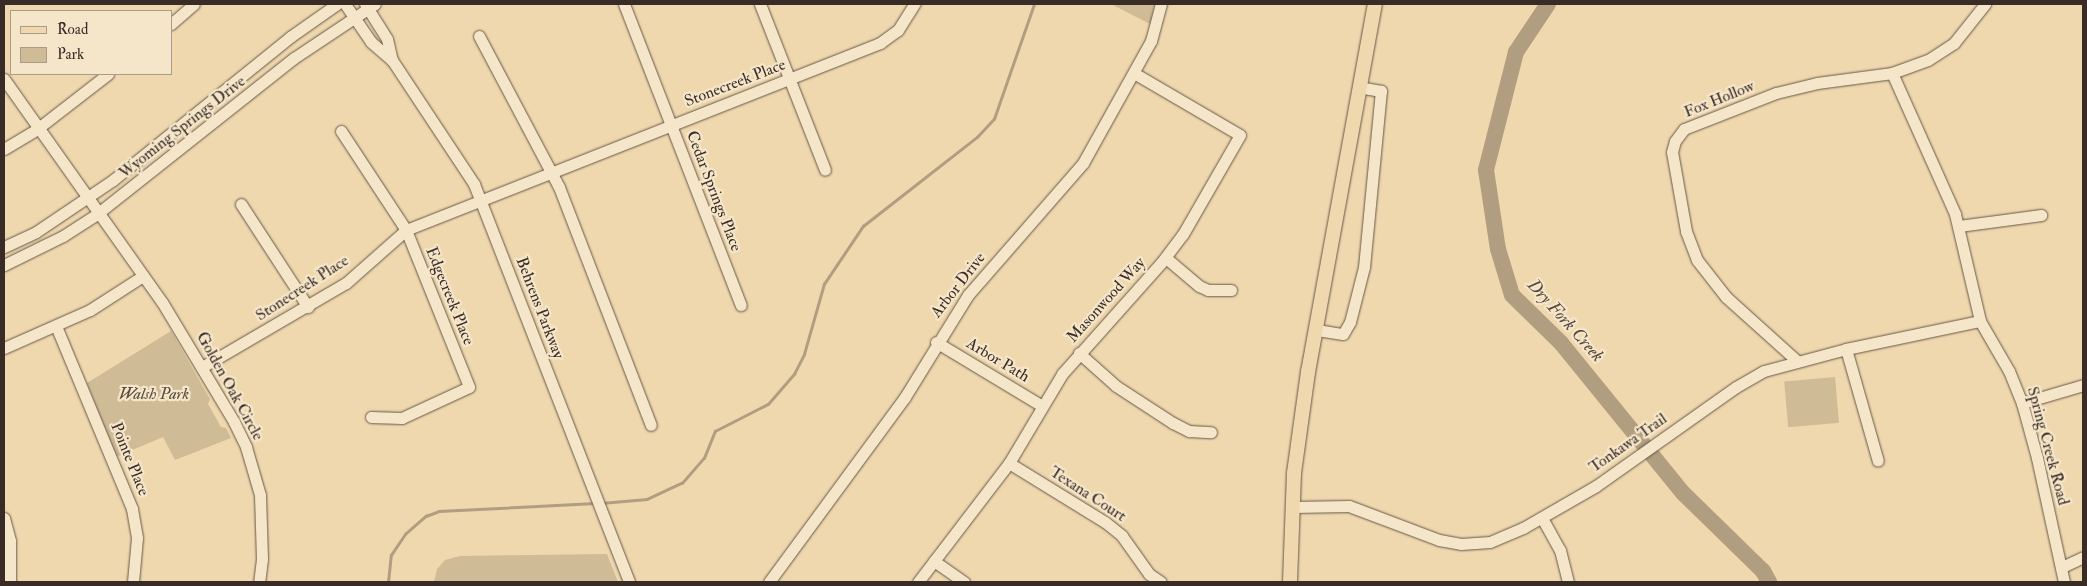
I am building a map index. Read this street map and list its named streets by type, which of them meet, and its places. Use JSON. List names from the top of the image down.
{
  "streets": {
    "street": [
      "Stonecreek Place",
      "Fox Hollow",
      "Wyoming Springs Drive",
      "Cedar Springs Place",
      "Arbor Drive",
      "Edgecreek Place",
      "Masonwood Way",
      "Behrens Parkway",
      "Arbor Path",
      "Golden Oak Circle",
      "Tonkawa Trail",
      "Spring Creek Road",
      "Pointe Place",
      "Texana Court"
    ]
  },
  "crossings": [
    ["Stonecreek Place", "Cedar Springs Place"],
    ["Stonecreek Place", "Edgecreek Place"],
    ["Stonecreek Place", "Behrens Parkway"],
    ["Stonecreek Place", "Golden Oak Circle"],
    ["Fox Hollow", "Tonkawa Trail"],
    ["Fox Hollow", "Spring Creek Road"],
    ["Wyoming Springs Drive", "Behrens Parkway"],
    ["Wyoming Springs Drive", "Golden Oak Circle"],
    ["Arbor Drive", "Masonwood Way"],
    ["Arbor Drive", "Arbor Path"],
    ["Masonwood Way", "Arbor Path"],
    ["Masonwood Way", "Texana Court"],
    ["Tonkawa Trail", "Spring Creek Road"]
  ],
  "water": ["Dry Fork Creek"],
  "parks": ["Walsh Park"],
  "legend": ["Road", "Park"]
}
